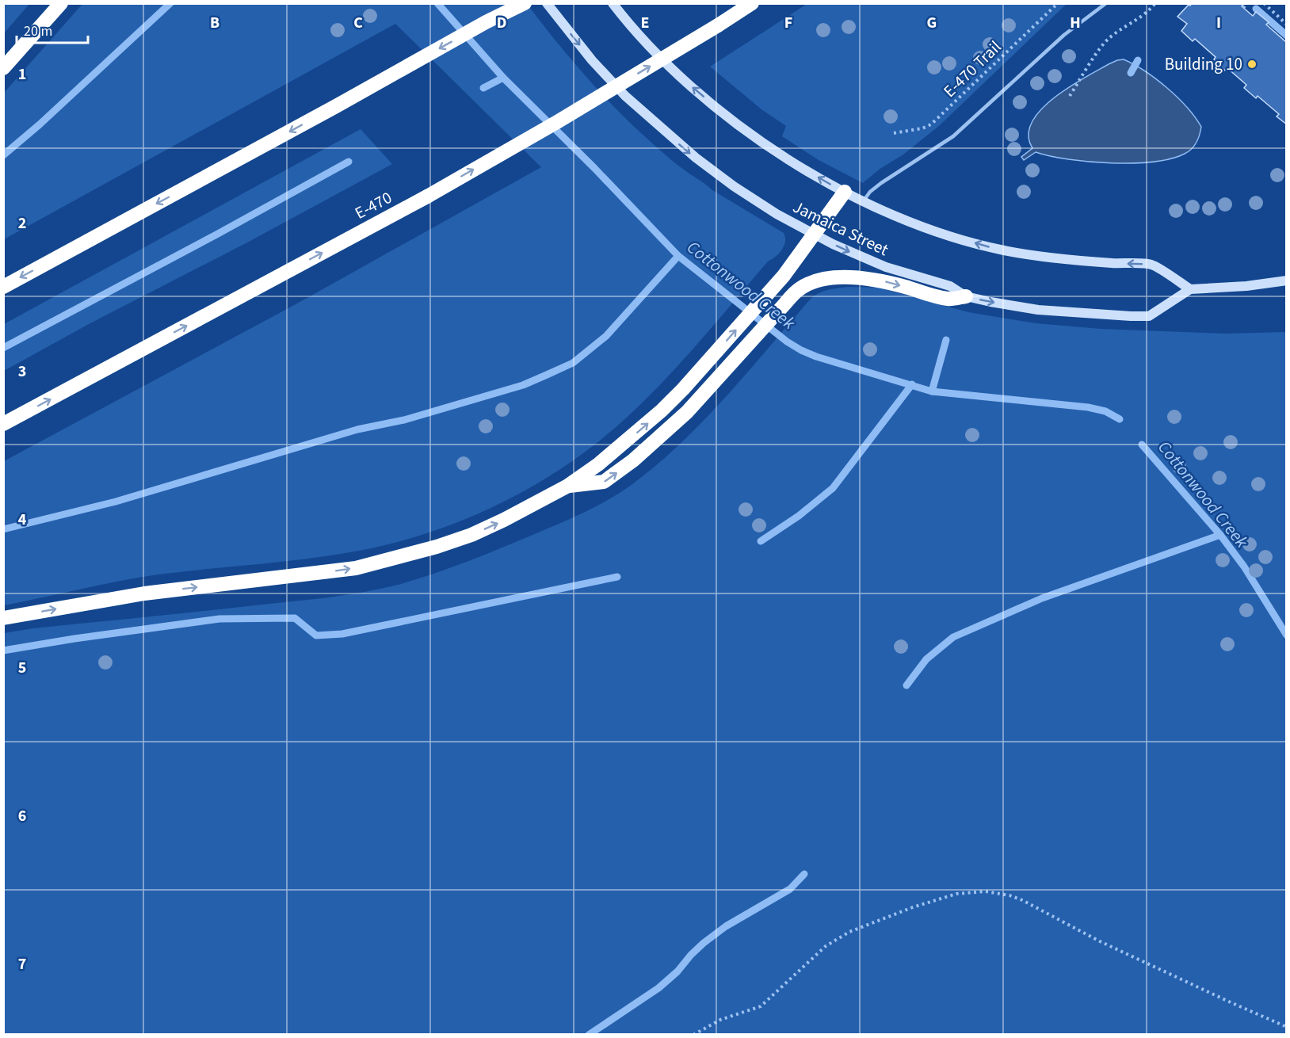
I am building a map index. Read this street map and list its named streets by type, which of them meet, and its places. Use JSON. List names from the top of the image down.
{
  "streets": {
    "highway": ["E-470"],
    "main road": ["Jamaica Street"],
    "path": ["E-470 Trail"]
  },
  "water": ["Cottonwood Creek"],
  "places": ["Building 10"],
  "scale_bar": "20 m",
  "grid": {
    "columns": [
      "B",
      "C",
      "D",
      "E",
      "F",
      "G",
      "H",
      "I"
    ],
    "rows": [
      "1",
      "2",
      "3",
      "4",
      "5",
      "6",
      "7"
    ]
  }
}
